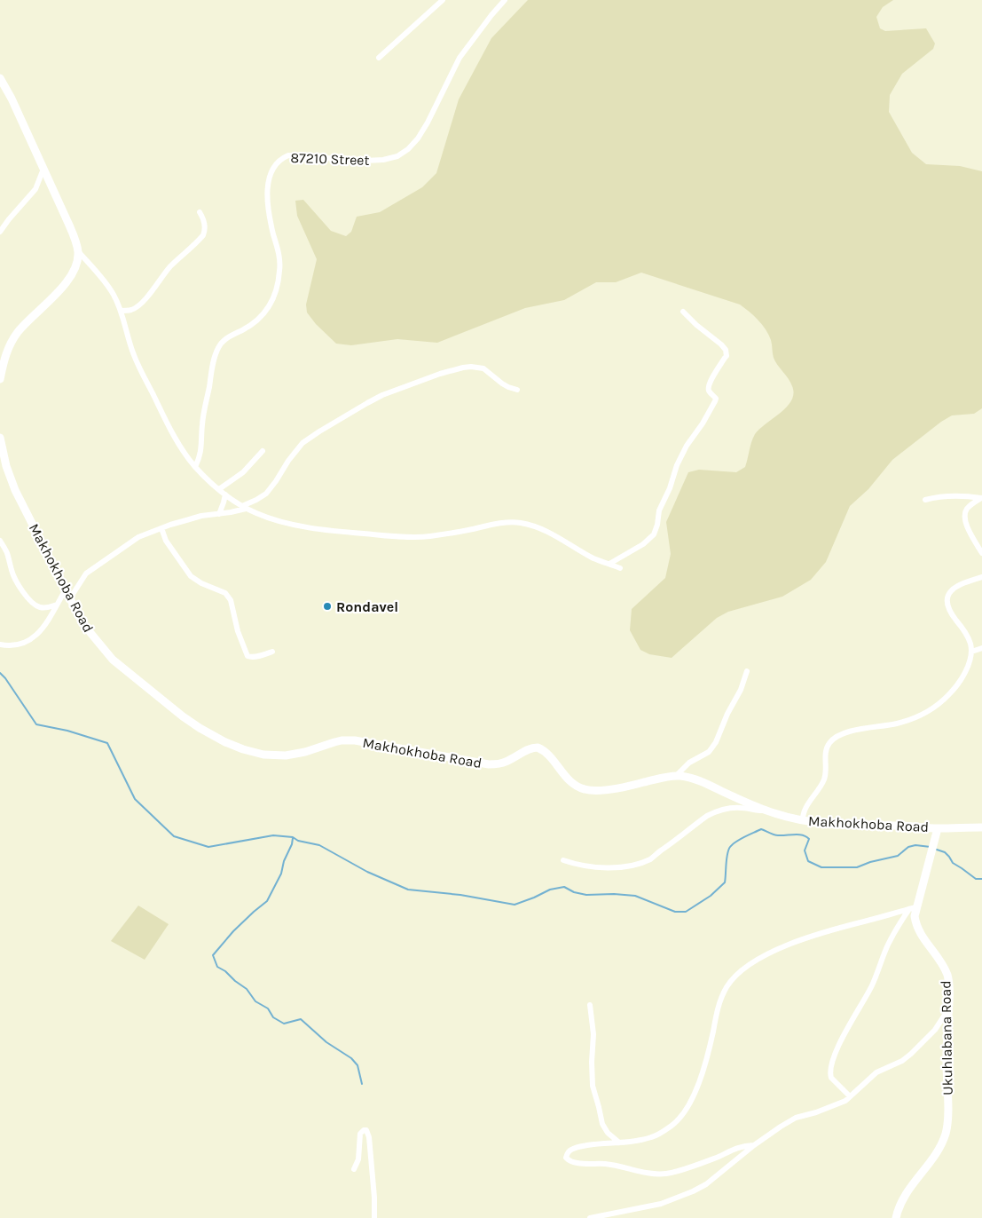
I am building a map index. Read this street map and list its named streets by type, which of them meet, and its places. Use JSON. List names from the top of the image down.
{
  "streets": {
    "street": ["87210 Street", "Makhokhoba Road", "Ukuhlabana Road"]
  },
  "crossings": [
    ["Makhokhoba Road", "Ukuhlabana Road"]
  ],
  "places": ["Rondavel"]
}
